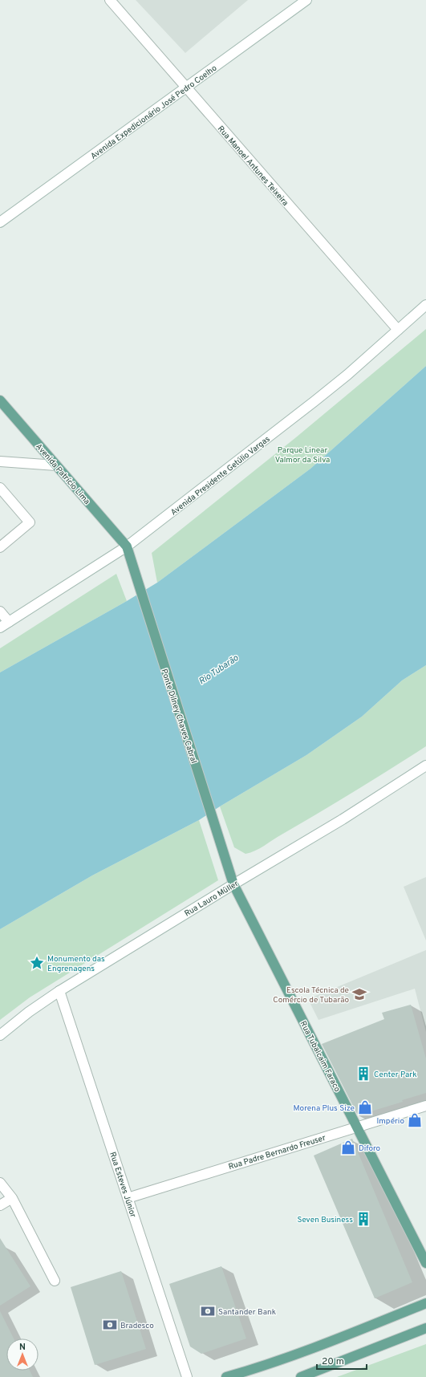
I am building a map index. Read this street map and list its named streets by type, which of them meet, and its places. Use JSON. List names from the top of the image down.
{
  "streets": {
    "main road": ["Avenida Patrício Lima", "Ponte Dilney Chaves Cabral", "Rua Tubalcaim Faraco"],
    "street": [
      "Avenida Expedicionário José Pedro Coelho",
      "Rua Manoel Antunes Teixeira",
      "Avenida Presidente Getúlio Vargas",
      "Rua Lauro Müller",
      "Rua Padre Bernardo Freuser",
      "Rua Esteves Júnior"
    ]
  },
  "crossings": [
    ["Avenida Expedicionário José Pedro Coelho", "Rua Manoel Antunes Teixeira"],
    ["Rua Manoel Antunes Teixeira", "Avenida Presidente Getúlio Vargas"],
    ["Avenida Patrício Lima", "Avenida Presidente Getúlio Vargas"],
    ["Avenida Patrício Lima", "Ponte Dilney Chaves Cabral"],
    ["Avenida Presidente Getúlio Vargas", "Ponte Dilney Chaves Cabral"],
    ["Ponte Dilney Chaves Cabral", "Rua Lauro Müller"],
    ["Ponte Dilney Chaves Cabral", "Rua Tubalcaim Faraco"],
    ["Rua Lauro Müller", "Rua Tubalcaim Faraco"],
    ["Rua Lauro Müller", "Rua Esteves Júnior"],
    ["Rua Tubalcaim Faraco", "Rua Padre Bernardo Freuser"],
    ["Rua Padre Bernardo Freuser", "Rua Esteves Júnior"]
  ],
  "water": ["Rio Tubarão"],
  "parks": ["Parque Linear Valmor da Silva"],
  "places": {
    "place": ["Monumento das Engrenagens"],
    "school or university": ["Escola Técnica de Comércio de Tubarão"],
    "building": ["Center Park", "Seven Business"],
    "shop": ["Morena Plus Size", "Império", "Diforo"],
    "bank": ["Santander Bank", "Bradesco"]
  },
  "scale_bar": "20 m",
  "north": "top"
}
